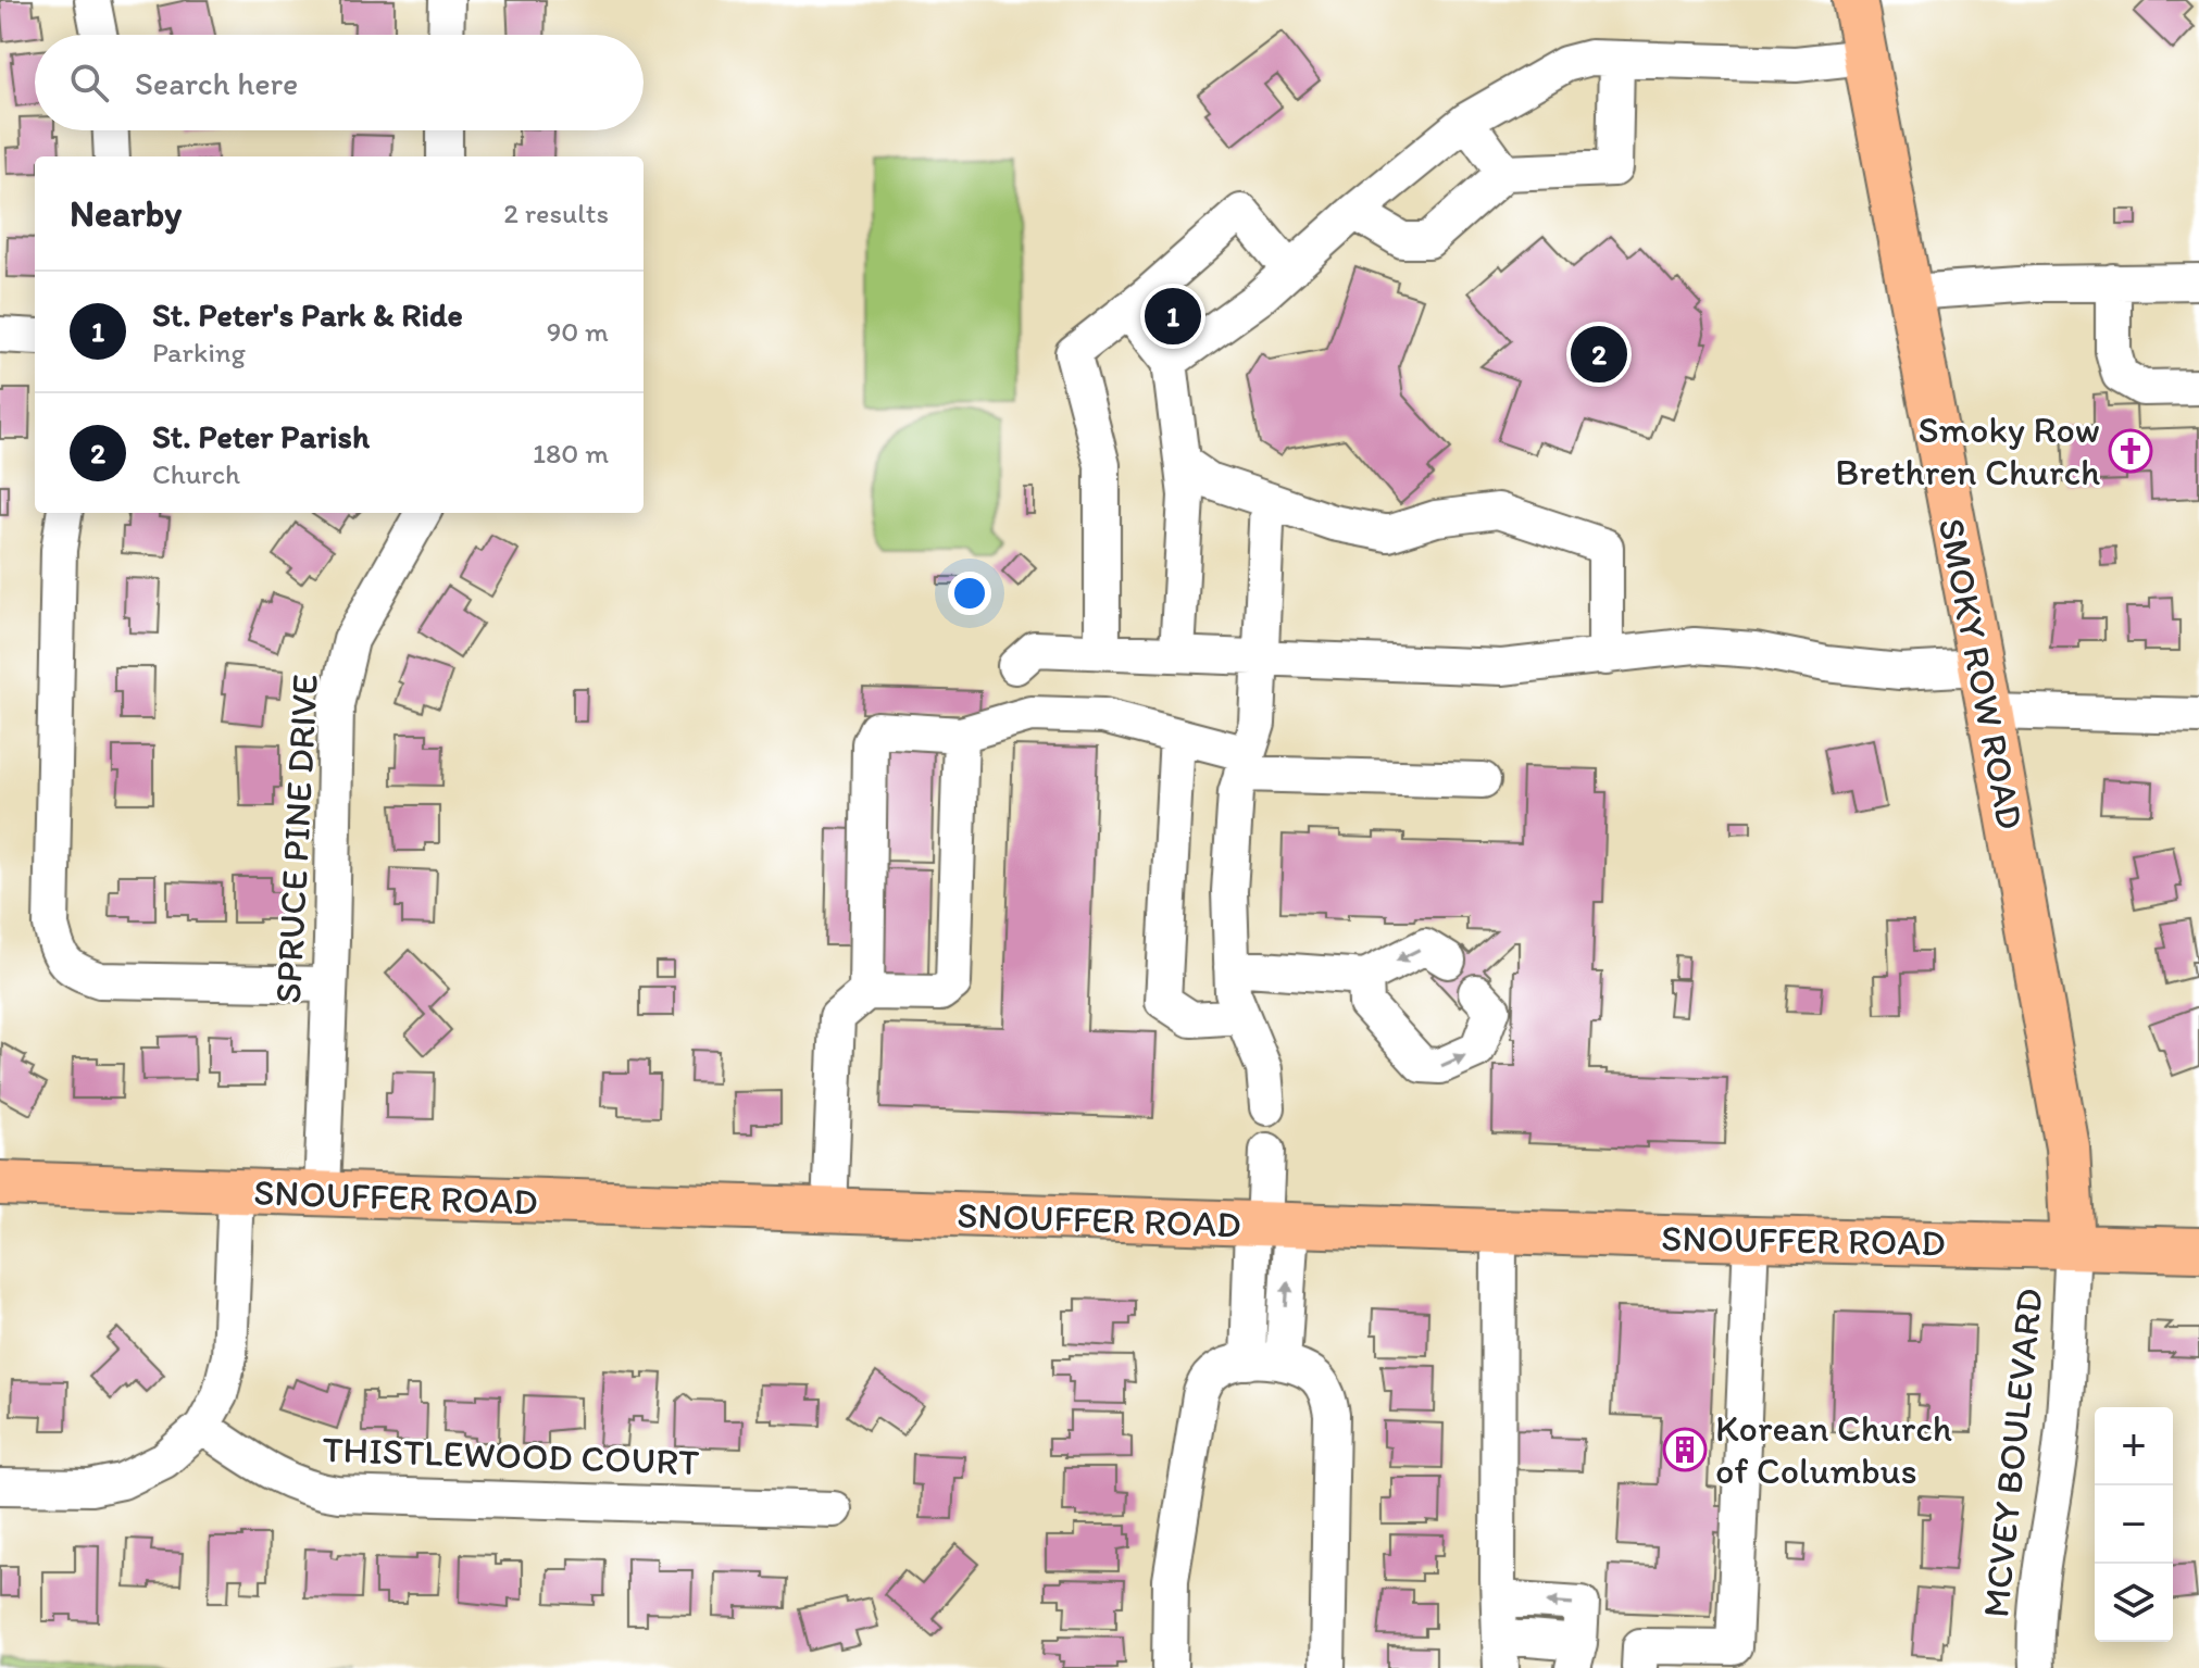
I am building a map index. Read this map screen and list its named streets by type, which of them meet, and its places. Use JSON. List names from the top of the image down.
{
  "streets": {
    "main road": ["SMOKY ROW ROAD", "SNOUFFER ROAD"],
    "street": ["SPRUCE PINE DRIVE", "MCVEY BOULEVARD", "THISTLEWOOD COURT"]
  },
  "crossings": [
    ["SMOKY ROW ROAD", "SNOUFFER ROAD"],
    ["SMOKY ROW ROAD", "MCVEY BOULEVARD"],
    ["SPRUCE PINE DRIVE", "SNOUFFER ROAD"],
    ["SNOUFFER ROAD", "MCVEY BOULEVARD"]
  ],
  "places": {
    "church": ["Smoky Row Brethren Church"],
    "building": ["Korean Church of Columbus"]
  },
  "page": {
    "search": "Search here",
    "heading": ["Nearby", "2 results"],
    "list": [
      {
        "mark": "1",
        "name": "St. Peter's Park & Ride",
        "note": "Parking",
        "value": "90 m"
      },
      {
        "mark": "2",
        "name": "St. Peter Parish",
        "note": "Church",
        "value": "180 m"
      }
    ],
    "pins": ["1", "2"],
    "map_buttons": ["+", "−"]
  }
}
